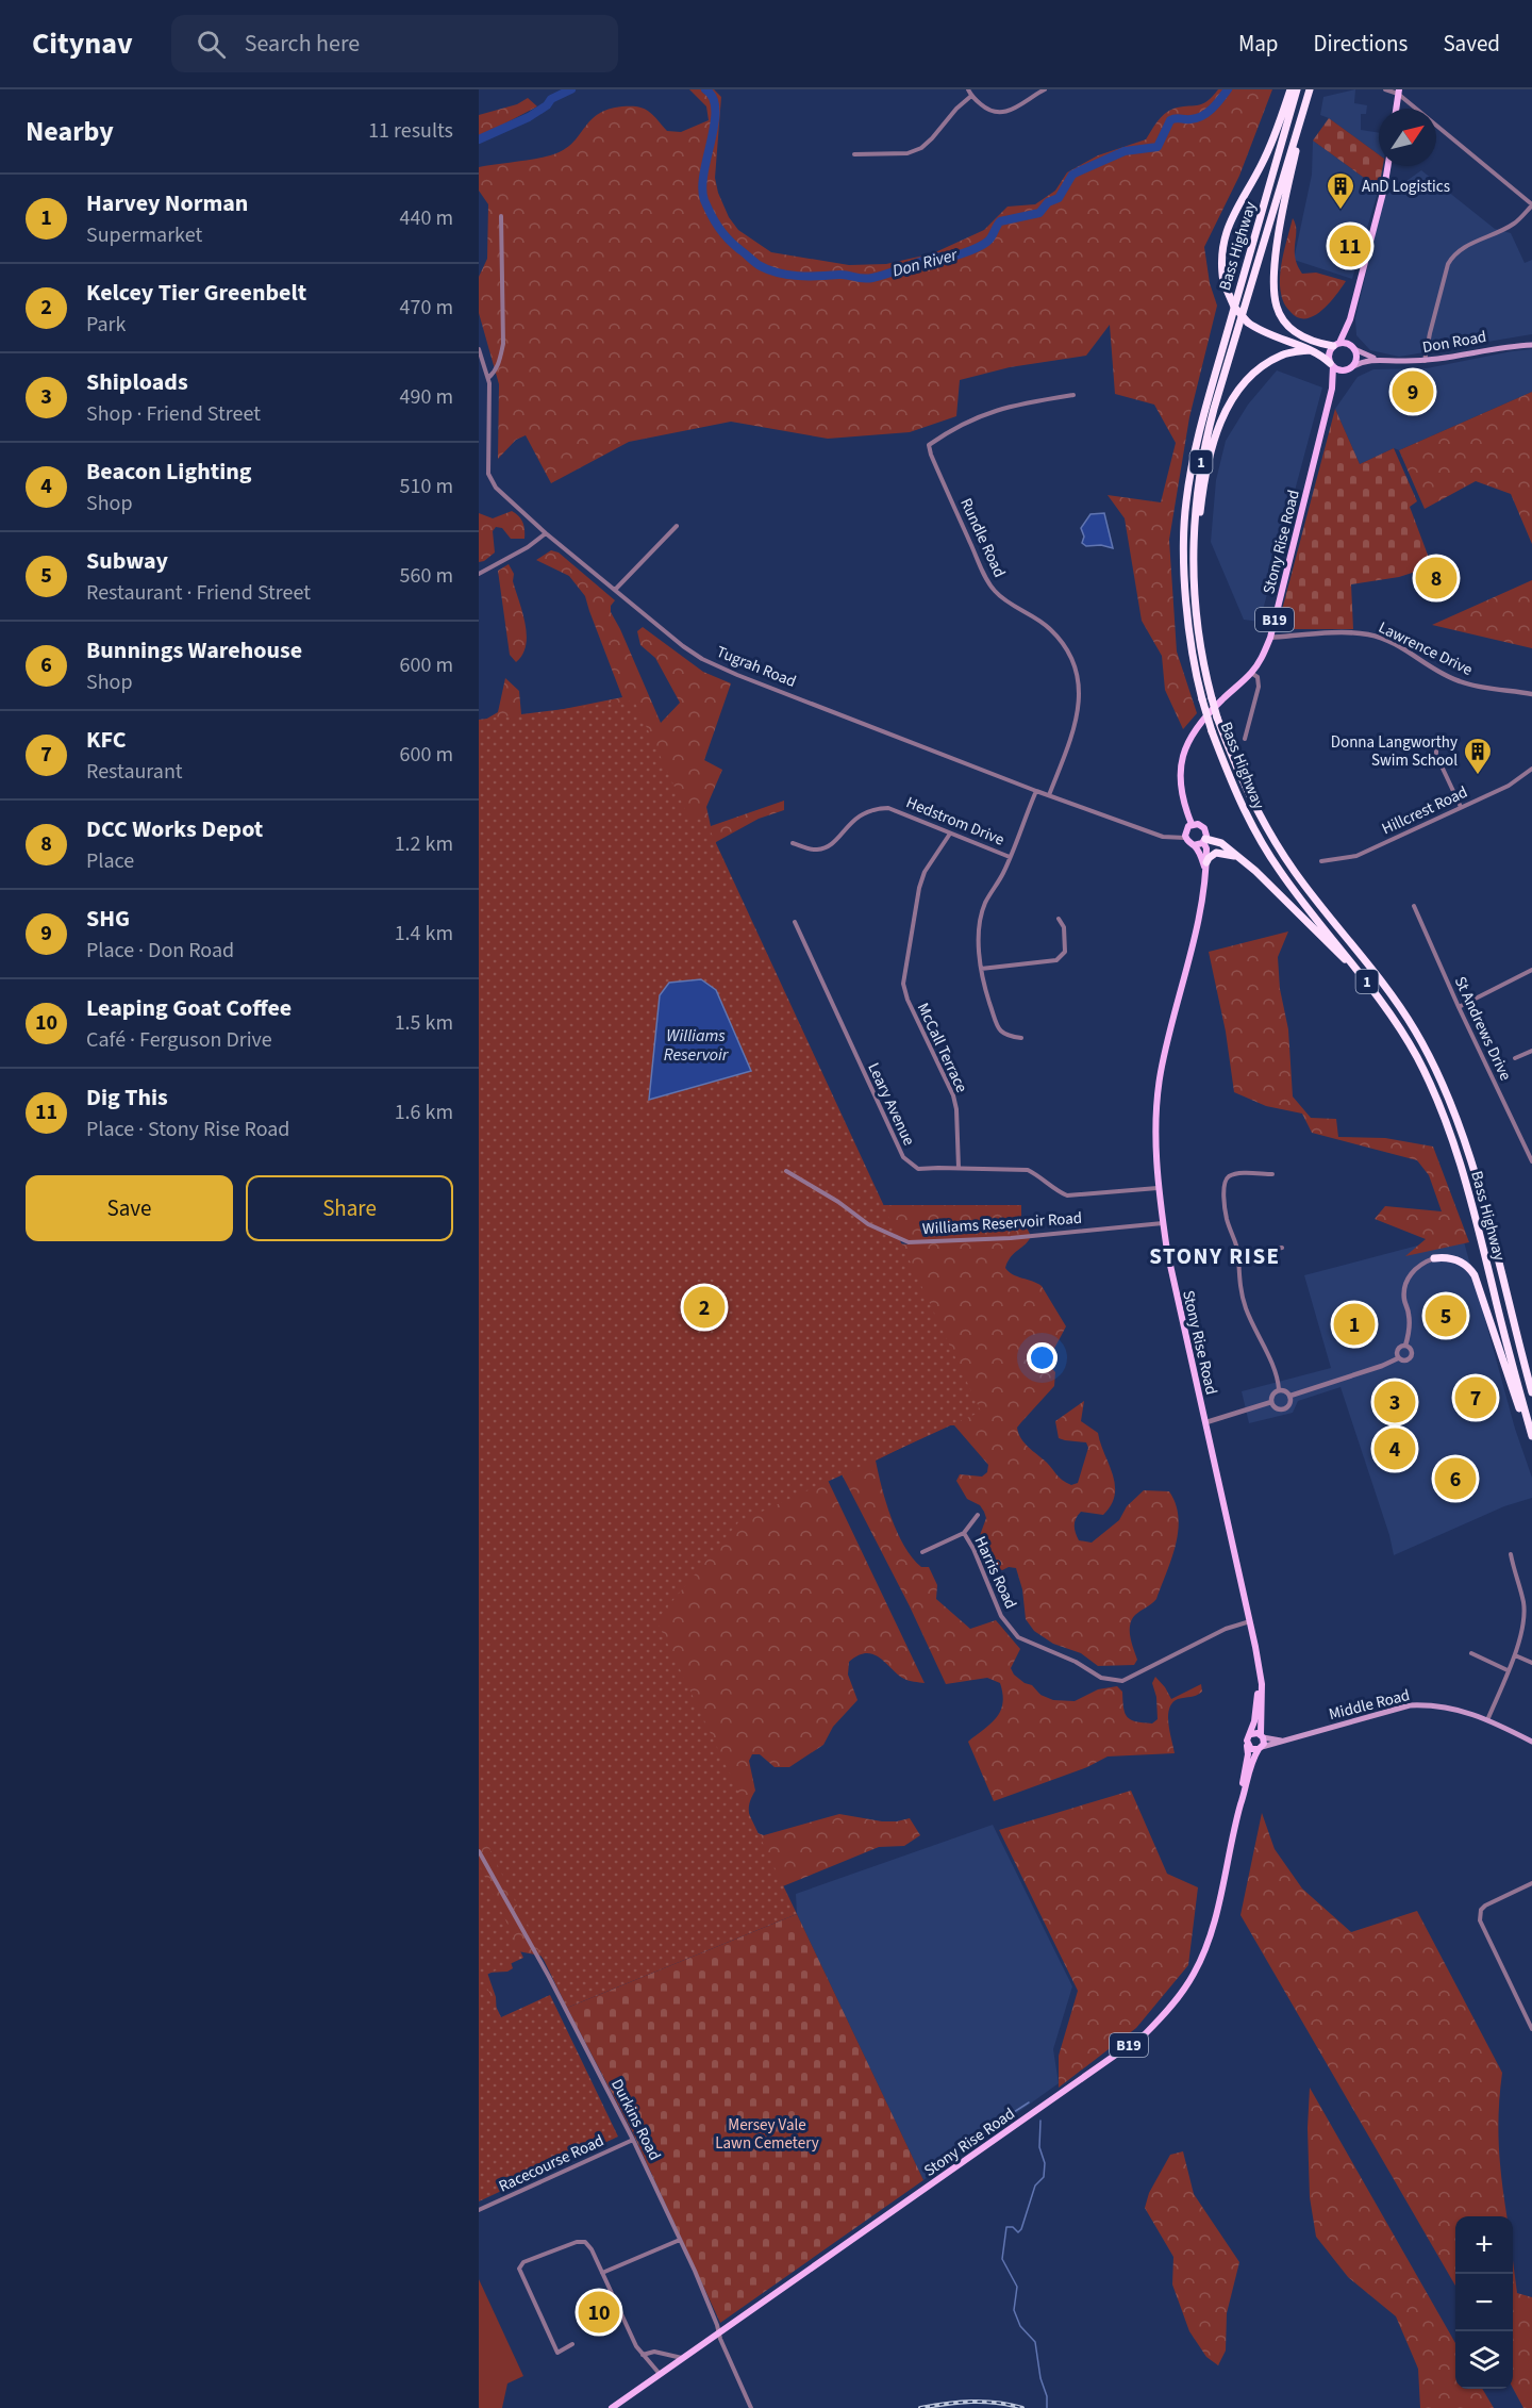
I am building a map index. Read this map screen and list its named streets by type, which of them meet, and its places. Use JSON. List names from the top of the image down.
{
  "streets": {
    "highway": ["Bass Highway", "1"],
    "main road": [
      "Don Road",
      "Stony Rise Road",
      "B19",
      "Middle Road"
    ],
    "street": [
      "Rundle Road",
      "Lawrence Drive",
      "Tugrah Road",
      "Hillcrest Road",
      "Hedstrom Drive",
      "St Andrews Drive",
      "McCall Terrace",
      "Leary Avenue",
      "Williams Reservoir Road",
      "Harris Road",
      "Durkins Road",
      "Racecourse Road"
    ]
  },
  "crossings": [
    ["Don Road", "Stony Rise Road"],
    ["Don Road", "B19"],
    ["Rundle Road", "Tugrah Road"],
    ["Stony Rise Road", "B19"],
    ["Stony Rise Road", "Lawrence Drive"],
    ["Stony Rise Road", "Tugrah Road"],
    ["Stony Rise Road", "Leary Avenue"],
    ["Stony Rise Road", "Williams Reservoir Road"],
    ["Stony Rise Road", "Harris Road"],
    ["Stony Rise Road", "Middle Road"],
    ["Stony Rise Road", "Durkins Road"],
    ["B19", "Tugrah Road"],
    ["B19", "Middle Road"],
    ["Hedstrom Drive", "McCall Terrace"],
    ["McCall Terrace", "Leary Avenue"],
    ["Durkins Road", "Racecourse Road"]
  ],
  "districts": ["STONY RISE"],
  "water": ["Don River", "Williams Reservoir"],
  "parks": ["Mersey Vale Lawn Cemetery"],
  "places": {
    "building": ["AnD Logistics", "Donna Langworthy Swim School"]
  },
  "north": "top right",
  "page": {
    "header": "Citynav",
    "search": "Search here",
    "nav": ["Map", "Directions", "Saved"],
    "heading": ["Nearby", "11 results"],
    "list": [
      {
        "mark": "1",
        "name": "Harvey Norman",
        "note": "Supermarket",
        "value": "440 m"
      },
      {
        "mark": "2",
        "name": "Kelcey Tier Greenbelt",
        "note": "Park",
        "value": "470 m"
      },
      {
        "mark": "3",
        "name": "Shiploads",
        "note": "Shop · Friend Street",
        "value": "490 m"
      },
      {
        "mark": "4",
        "name": "Beacon Lighting",
        "note": "Shop",
        "value": "510 m"
      },
      {
        "mark": "5",
        "name": "Subway",
        "note": "Restaurant · Friend Street",
        "value": "560 m"
      },
      {
        "mark": "6",
        "name": "Bunnings Warehouse",
        "note": "Shop",
        "value": "600 m"
      },
      {
        "mark": "7",
        "name": "KFC",
        "note": "Restaurant",
        "value": "600 m"
      },
      {
        "mark": "8",
        "name": "DCC Works Depot",
        "note": "Place",
        "value": "1.2 km"
      },
      {
        "mark": "9",
        "name": "SHG",
        "note": "Place · Don Road",
        "value": "1.4 km"
      },
      {
        "mark": "10",
        "name": "Leaping Goat Coffee",
        "note": "Café · Ferguson Drive",
        "value": "1.5 km"
      },
      {
        "mark": "11",
        "name": "Dig This",
        "note": "Place · Stony Rise Road",
        "value": "1.6 km"
      }
    ],
    "pins": [
      "11",
      "9",
      "8",
      "2",
      "5",
      "1",
      "7",
      "3",
      "4",
      "6",
      "10"
    ],
    "buttons": ["Save", "Share"],
    "map_buttons": ["+", "−"]
  }
}
